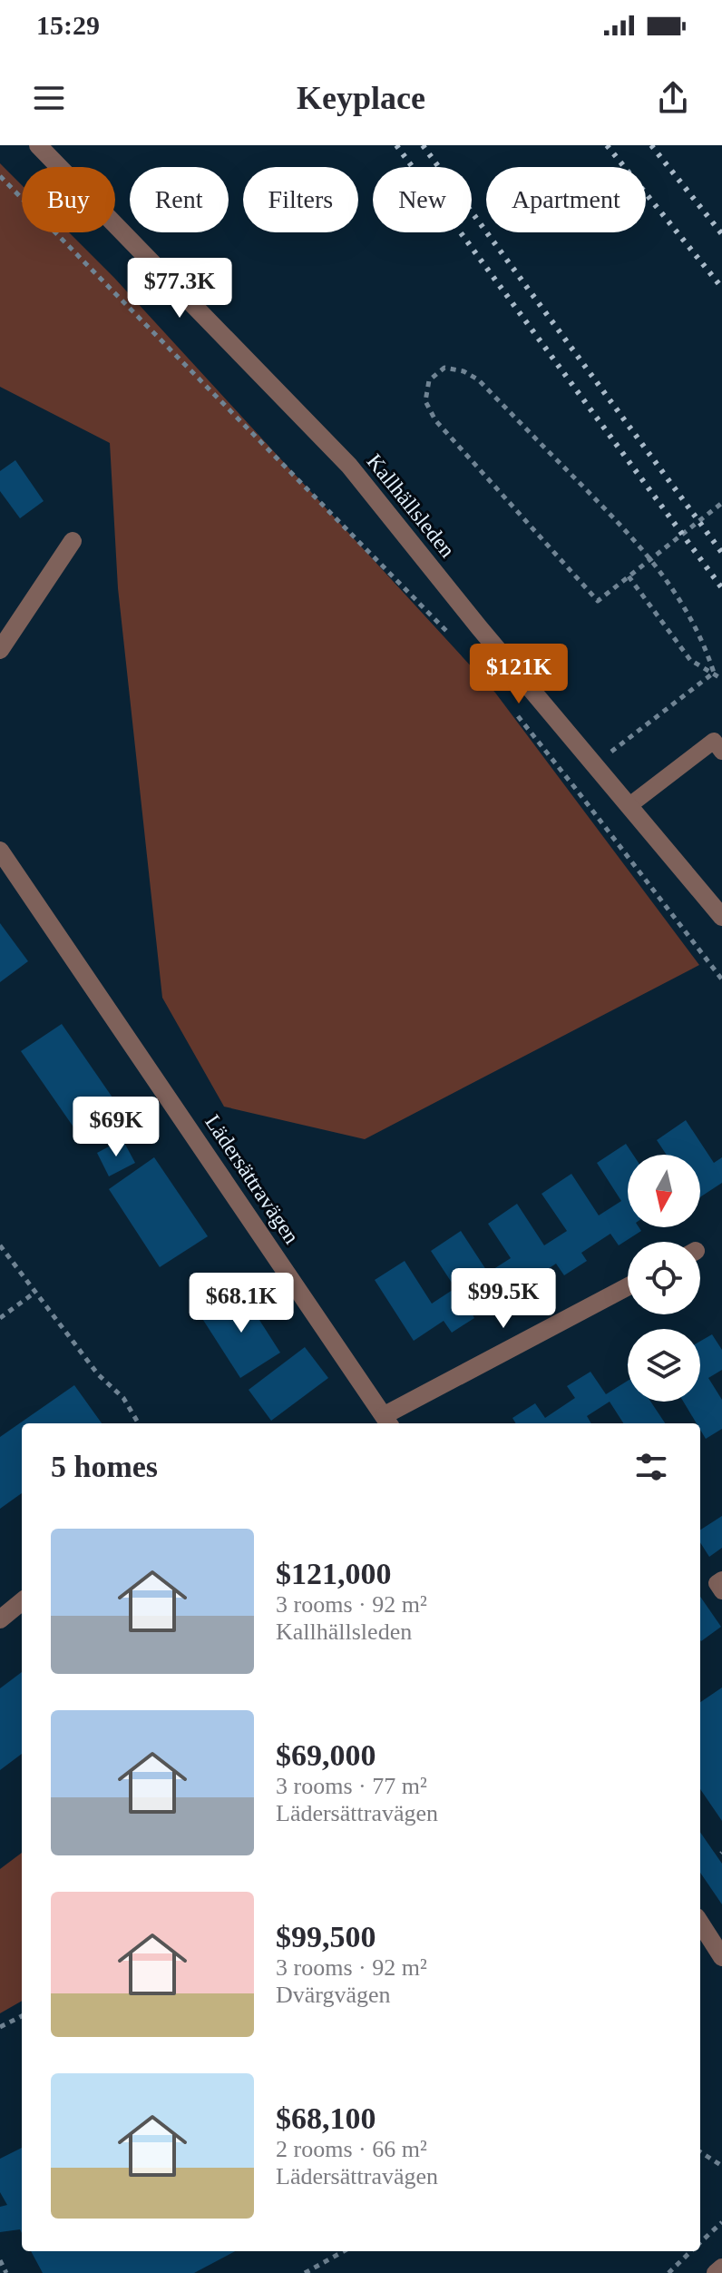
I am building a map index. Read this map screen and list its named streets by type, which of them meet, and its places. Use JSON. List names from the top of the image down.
{
  "streets": {
    "street": ["Kallhällsleden", "Lädersättravägen"]
  },
  "north": "bottom",
  "page": {
    "status": "15:29",
    "header": "Keyplace",
    "chip": [
      "Buy",
      "Rent",
      "Filters",
      "New",
      "Apartment"
    ],
    "price": [
      "$77.3K",
      "$121K",
      "$69K",
      "$99.5K",
      "$68.1K"
    ],
    "heading": "5 homes",
    "list": [
      {
        "name": "$121,000",
        "note": "3 rooms · 92 m² · Kallhällsleden"
      },
      {
        "name": "$69,000",
        "note": "3 rooms · 77 m² · Lädersättravägen"
      },
      {
        "name": "$99,500",
        "note": "3 rooms · 92 m² · Dvärgvägen"
      },
      {
        "name": "$68,100",
        "note": "2 rooms · 66 m² · Lädersättravägen"
      }
    ]
  }
}
